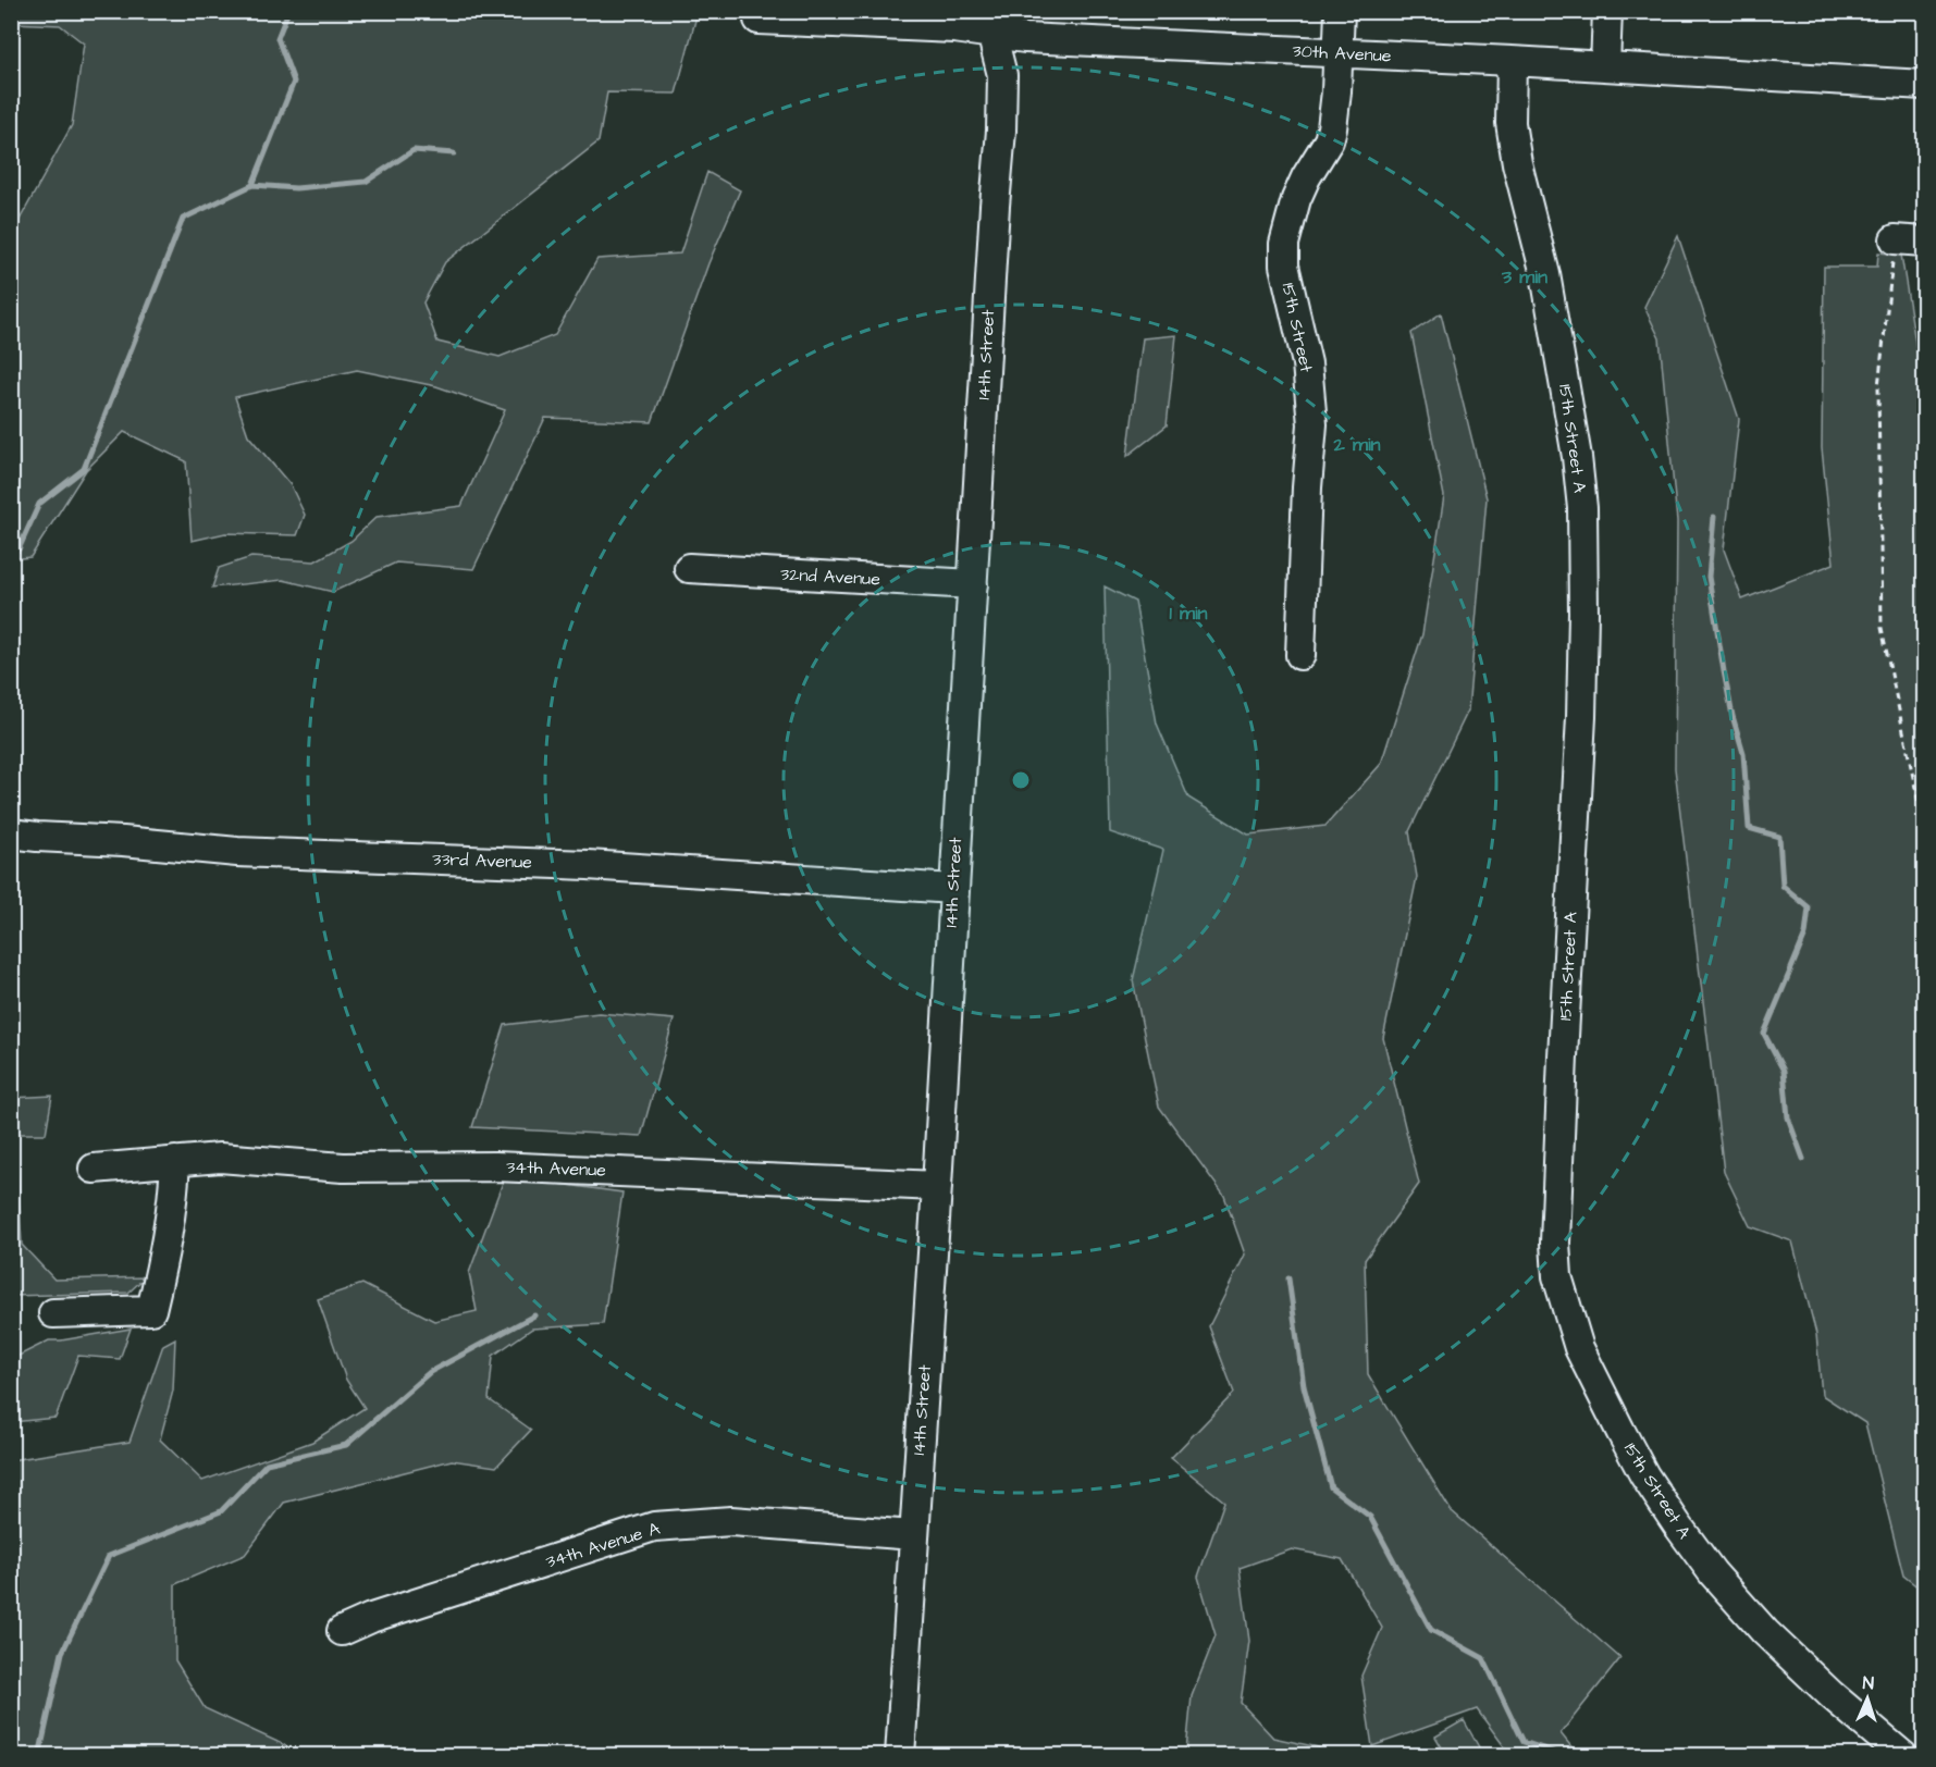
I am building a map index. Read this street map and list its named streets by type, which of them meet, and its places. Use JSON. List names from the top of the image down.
{
  "streets": {
    "street": [
      "30th Avenue",
      "15th Street",
      "14th Street",
      "15th Street A",
      "32nd Avenue",
      "33rd Avenue",
      "34th Avenue",
      "34th Avenue A"
    ]
  },
  "crossings": [
    ["30th Avenue", "15th Street"],
    ["30th Avenue", "14th Street"],
    ["30th Avenue", "15th Street A"],
    ["14th Street", "32nd Avenue"],
    ["14th Street", "33rd Avenue"],
    ["14th Street", "34th Avenue"],
    ["14th Street", "34th Avenue A"]
  ],
  "north": "top",
  "rings": ["3 min", "2 min", "1 min"]
}
